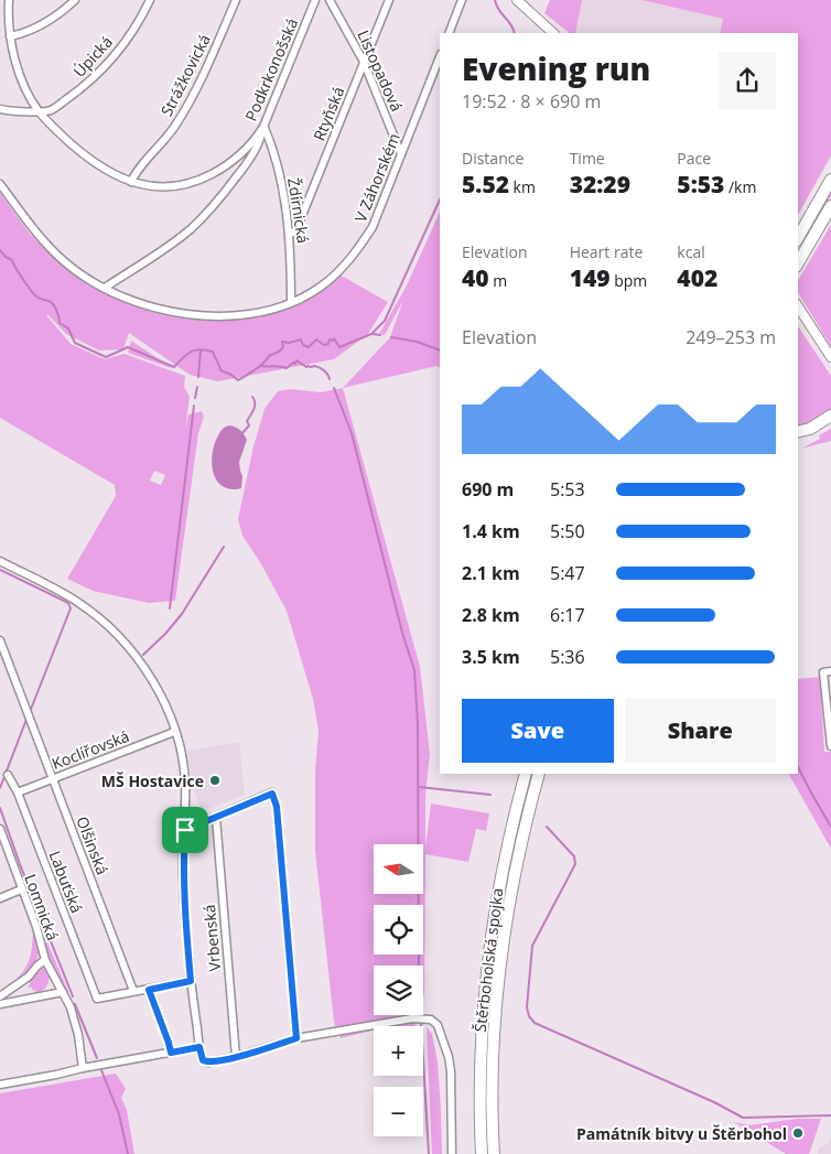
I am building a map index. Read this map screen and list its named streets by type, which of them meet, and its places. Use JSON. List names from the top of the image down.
{
  "streets": {
    "highway": ["Štěrboholská spojka"],
    "street": [
      "Úpická",
      "Podkrkonošská",
      "Listopadová",
      "Strážkovická",
      "Rtyňská",
      "V Záhorském",
      "Ždírnická",
      "Koclířovská",
      "Olšinská",
      "Labuťská",
      "Lomnická",
      "Vrbenská"
    ]
  },
  "crossings": [
    ["Úpická", "Podkrkonošská"],
    ["Podkrkonošská", "Strážkovická"],
    ["Podkrkonošská", "Ždírnická"],
    ["Listopadová", "Rtyňská"],
    ["Listopadová", "V Záhorském"],
    ["Rtyňská", "Ždírnická"],
    ["V Záhorském", "Ždírnická"],
    ["Koclířovská", "Olšinská"],
    ["Koclířovská", "Labuťská"],
    ["Olšinská", "Labuťská"]
  ],
  "places": ["MŠ Hostavice", "Památník bitvy u Štěrbohol"],
  "north": "left",
  "page": {
    "heading": ["Evening run", "19:52 · 8 × 690 m"],
    "stats": [
      ["Distance", "5.52 km"],
      ["Time", "32:29"],
      ["Pace", "5:53 /km"],
      ["Elevation", "40 m"],
      ["Heart rate", "149 bpm"],
      ["kcal", "402"]
    ],
    "chart": ["Elevation", "249–253 m"],
    "list": [
      {
        "name": "690 m",
        "note": "5:53"
      },
      {
        "name": "1.4 km",
        "note": "5:50"
      },
      {
        "name": "2.1 km",
        "note": "5:47"
      },
      {
        "name": "2.8 km",
        "note": "6:17"
      },
      {
        "name": "3.5 km",
        "note": "5:36"
      }
    ],
    "buttons": ["Save", "Share"],
    "map_buttons": ["+", "−"]
  }
}
